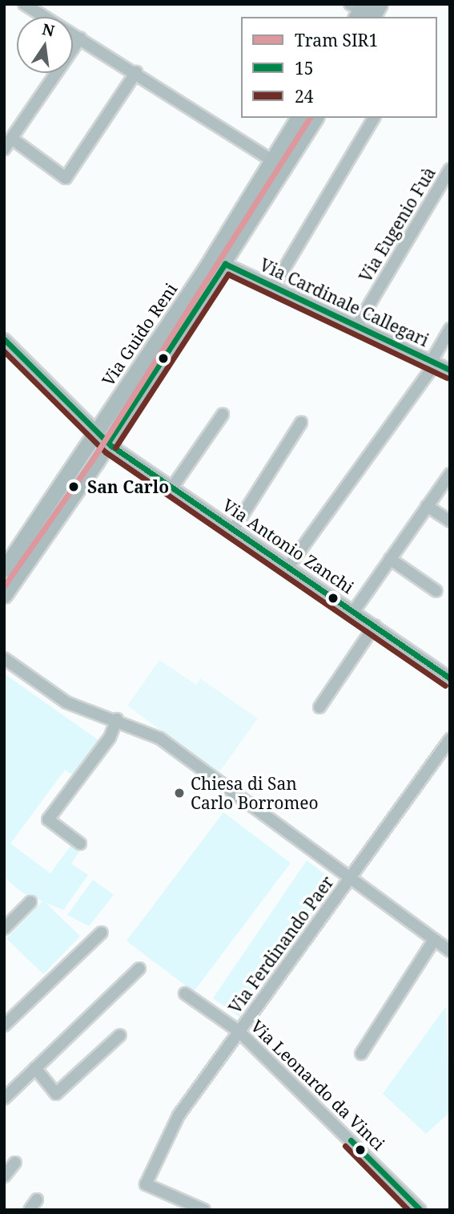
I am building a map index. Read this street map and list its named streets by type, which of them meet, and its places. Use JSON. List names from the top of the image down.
{
  "streets": {
    "street": [
      "Via Eugenio Fuà",
      "Via Cardinale Callegari",
      "Via Guido Reni",
      "Via Antonio Zanchi",
      "Via Ferdinando Paer",
      "Via Leonardo da Vinci"
    ]
  },
  "crossings": [
    ["Via Eugenio Fuà", "Via Cardinale Callegari"],
    ["Via Cardinale Callegari", "Via Guido Reni"],
    ["Via Guido Reni", "Via Antonio Zanchi"],
    ["Via Ferdinando Paer", "Via Leonardo da Vinci"]
  ],
  "places": ["San Carlo", "Chiesa di San Carlo Borromeo"],
  "lines": ["tram line SIR1", "transit line 15", "transit line 24"],
  "legend": ["Tram SIR1", "15", "24"],
  "north": "top"
}
